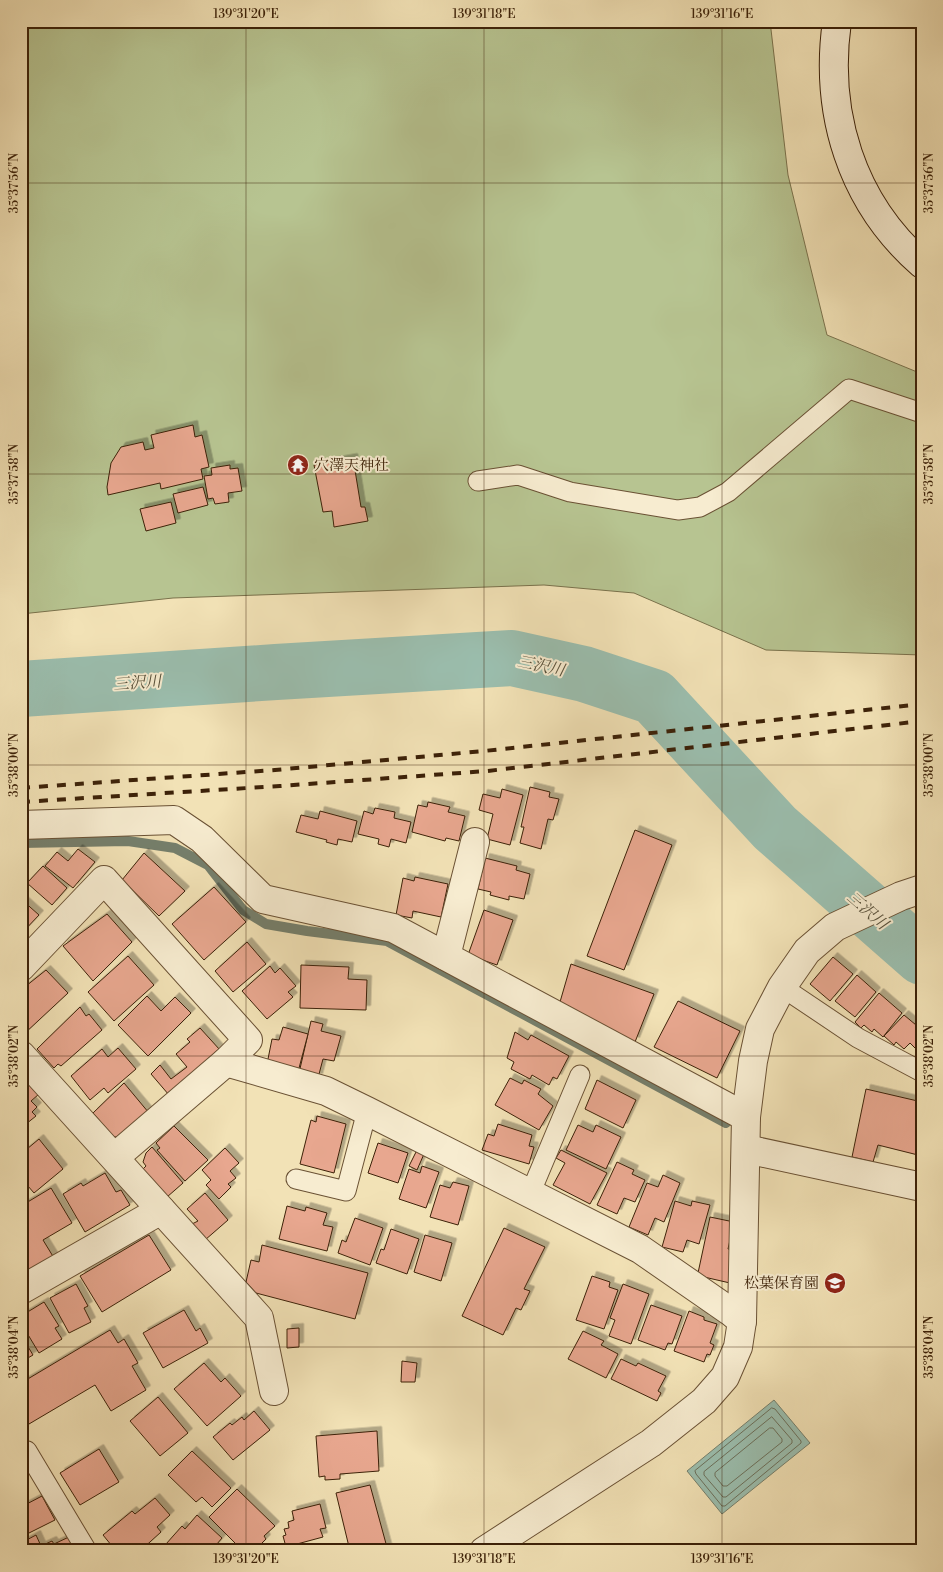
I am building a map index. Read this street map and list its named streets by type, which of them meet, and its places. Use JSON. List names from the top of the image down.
{
  "water": ["三沢川"],
  "places": {
    "temple": ["穴澤天神社"],
    "school or university": ["松葉保育園"]
  },
  "coordinates": [
    "139°31'20\"E",
    "139°31'18\"E",
    "139°31'16\"E",
    "35°37'56\"N",
    "35°37'58\"N",
    "35°38'00\"N",
    "35°38'02\"N",
    "35°38'04\"N"
  ]
}
